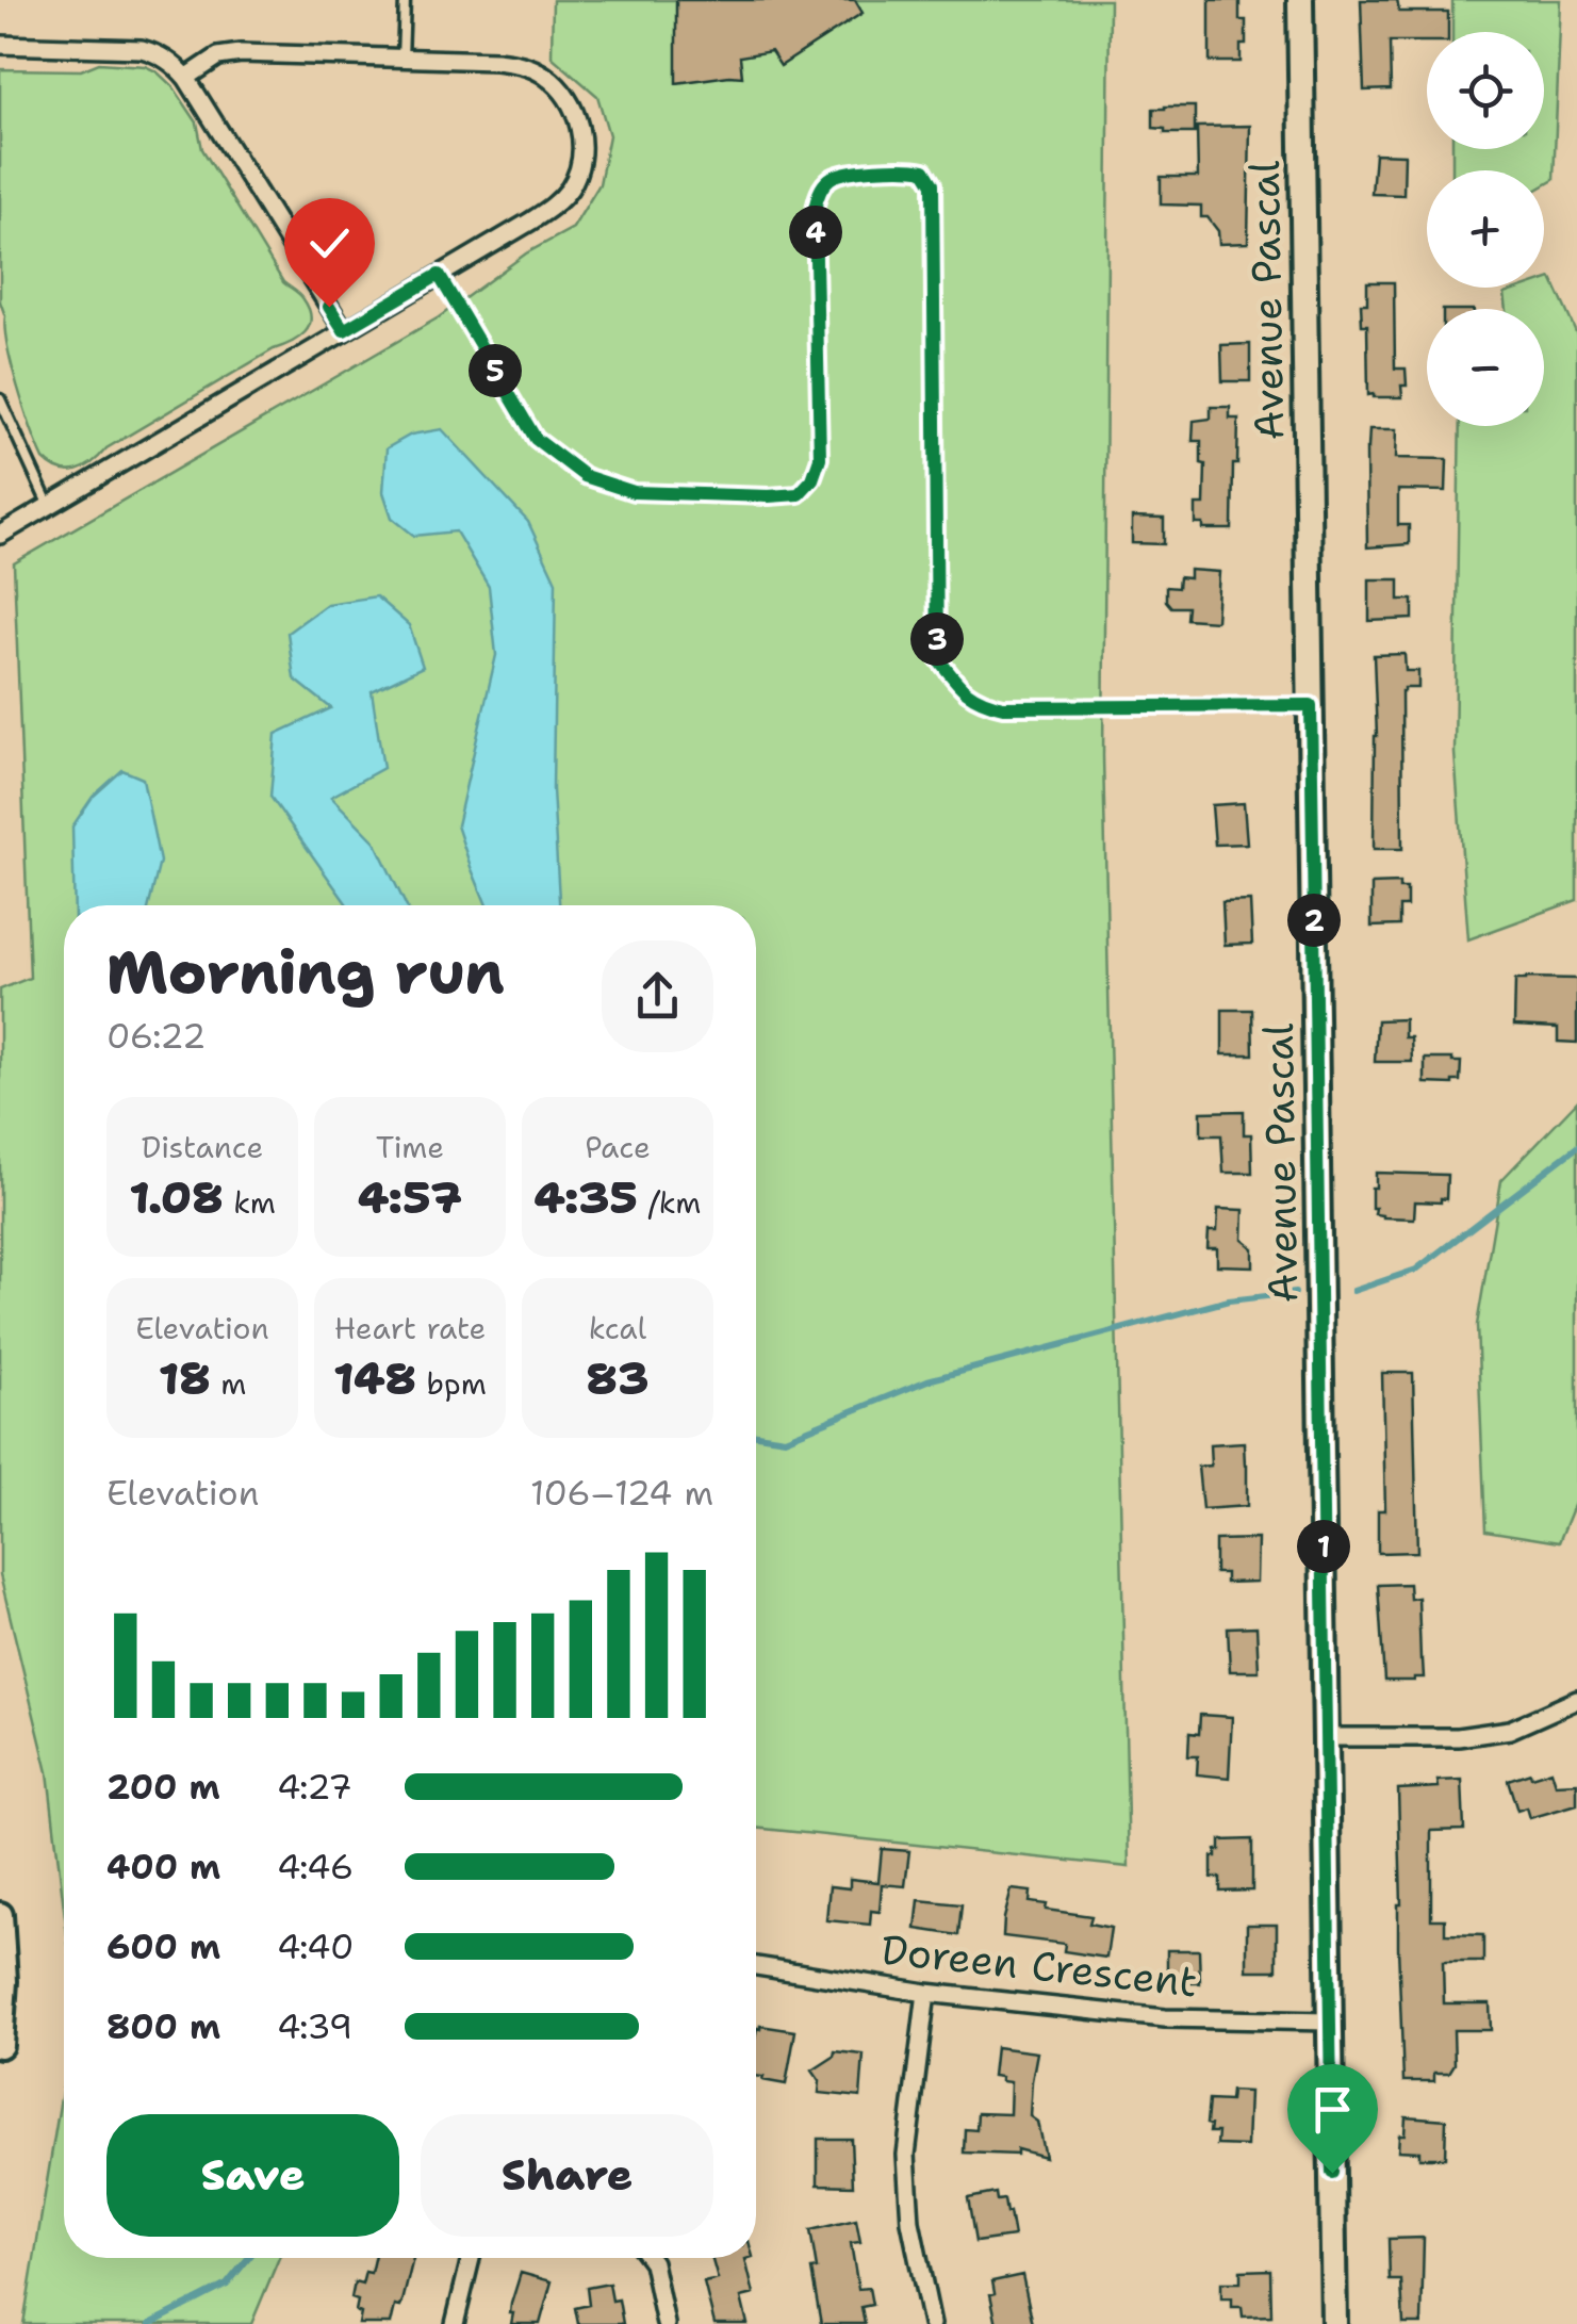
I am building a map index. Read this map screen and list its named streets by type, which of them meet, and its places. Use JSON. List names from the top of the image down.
{
  "streets": {
    "street": ["Avenue Pascal", "Doreen Crescent"]
  },
  "crossings": [
    ["Avenue Pascal", "Doreen Crescent"]
  ],
  "page": {
    "map_buttons": ["+", "−"],
    "pins": [
      "4",
      "5",
      "3",
      "2",
      "1"
    ],
    "heading": ["Morning run", "06:22"],
    "stats": [
      ["Distance", "1.08 km"],
      ["Time", "4:57"],
      ["Pace", "4:35 /km"],
      ["Elevation", "18 m"],
      ["Heart rate", "148 bpm"],
      ["kcal", "83"]
    ],
    "chart": ["Elevation", "106–124 m"],
    "list": [
      {
        "name": "200 m",
        "note": "4:27"
      },
      {
        "name": "400 m",
        "note": "4:46"
      },
      {
        "name": "600 m",
        "note": "4:40"
      },
      {
        "name": "800 m",
        "note": "4:39"
      }
    ],
    "buttons": ["Save", "Share"]
  }
}
